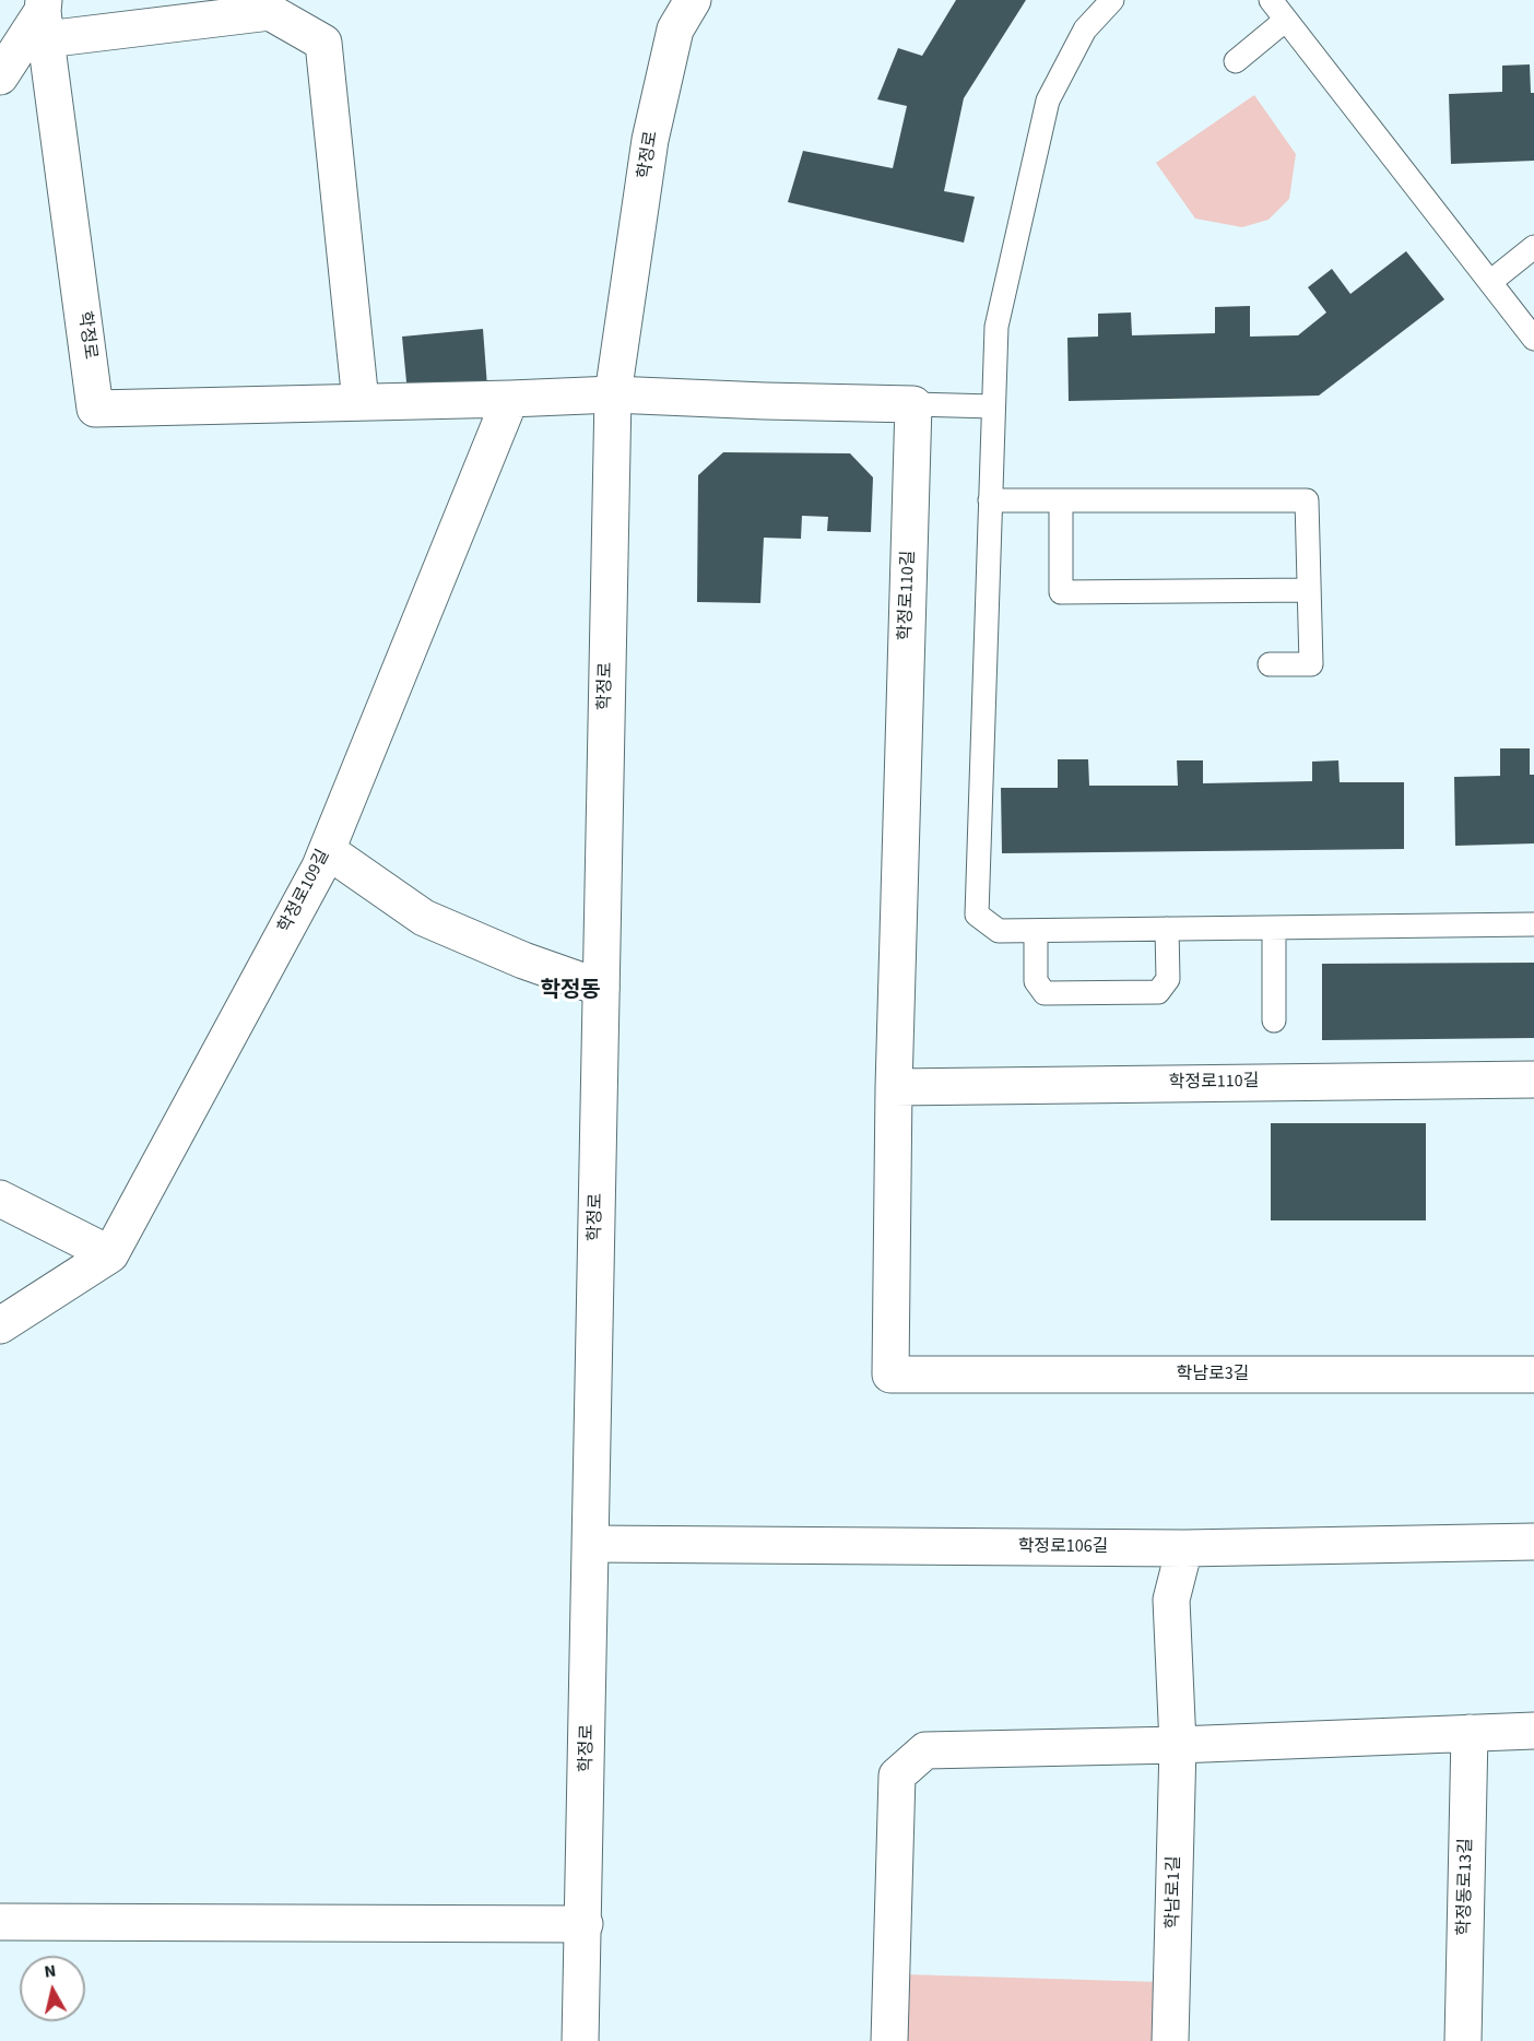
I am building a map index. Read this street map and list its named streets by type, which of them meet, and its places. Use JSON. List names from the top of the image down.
{
  "streets": {
    "street": [
      "학정로",
      "학정로110길",
      "학정로109길",
      "학남로3길",
      "학정로106길",
      "학정동로13길",
      "학남로1길"
    ]
  },
  "crossings": [
    ["학정로", "학정로109길"],
    ["학정로", "학정로106길"],
    ["학정로110길", "학남로3길"],
    ["학정로106길", "학남로1길"]
  ],
  "districts": ["학정동"],
  "north": "top"
}
